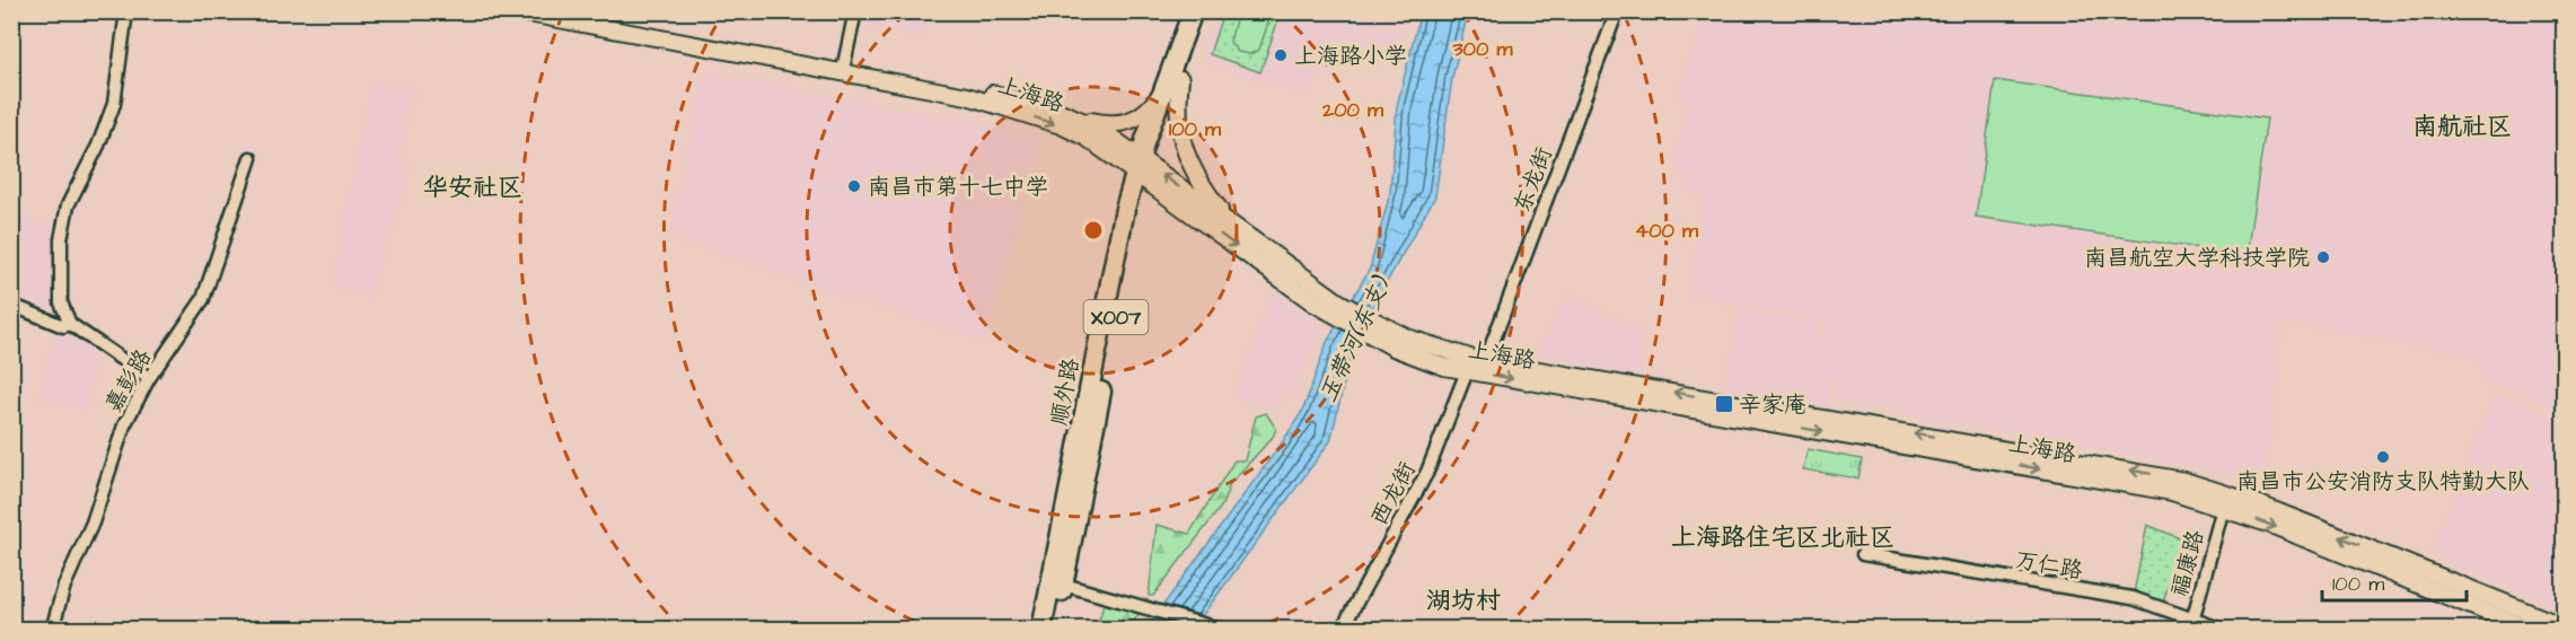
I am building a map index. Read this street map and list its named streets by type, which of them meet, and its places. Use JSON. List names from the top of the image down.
{
  "streets": {
    "main road": ["上海路", "顺外路"],
    "street": [
      "东龙街",
      "嘉彭路",
      "西龙街",
      "福康路",
      "万仁路"
    ]
  },
  "crossings": [
    ["上海路", "东龙街"],
    ["上海路", "顺外路"],
    ["上海路", "西龙街"],
    ["上海路", "福康路"],
    ["福康路", "万仁路"]
  ],
  "districts": [
    "南航社区",
    "华安社区",
    "上海路住宅区北社区",
    "湖坊村"
  ],
  "water": ["玉带河(东支)"],
  "places": {
    "other": [
      "上海路小学",
      "南昌市第十七中学",
      "南昌航空大学科技学院",
      "南昌市公安消防支队特勤大队"
    ],
    "transit": ["辛家庵"]
  },
  "scale_bar": "100 m",
  "rings": [
    "300 m",
    "200 m",
    "100 m",
    "400 m"
  ]
}
